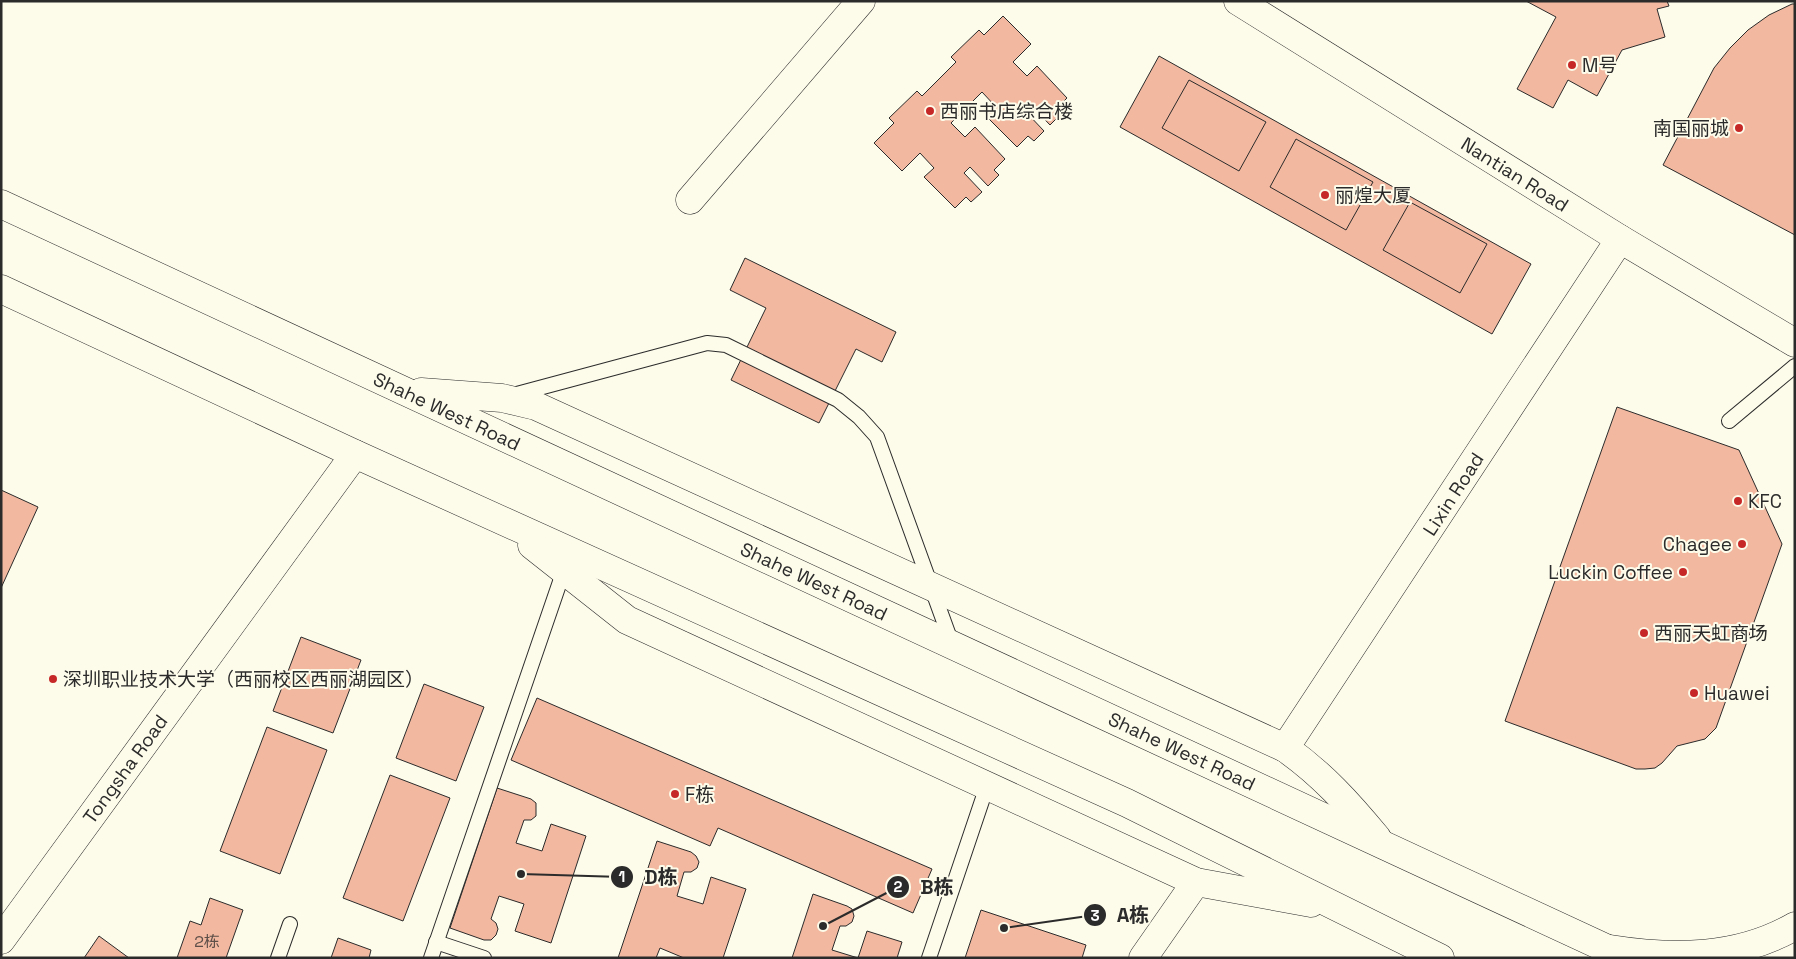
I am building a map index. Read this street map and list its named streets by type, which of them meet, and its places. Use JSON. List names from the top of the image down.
{
  "streets": {
    "main road": [
      "Nantian Road",
      "Shahe West Road",
      "Lixin Road",
      "Tongsha Road"
    ]
  },
  "crossings": [
    ["Nantian Road", "Lixin Road"]
  ],
  "places": [
    "M号",
    "西丽书店综合楼",
    "南国丽城",
    "丽煌大厦",
    "KFC",
    "Chagee",
    "Luckin Coffee",
    "西丽天虹商场",
    "深圳职业技术大学（西丽校区西丽湖园区）",
    "Huawei",
    "F栋",
    "D栋",
    "B栋",
    "A栋"
  ],
  "house_numbers": ["2栋"]
}
